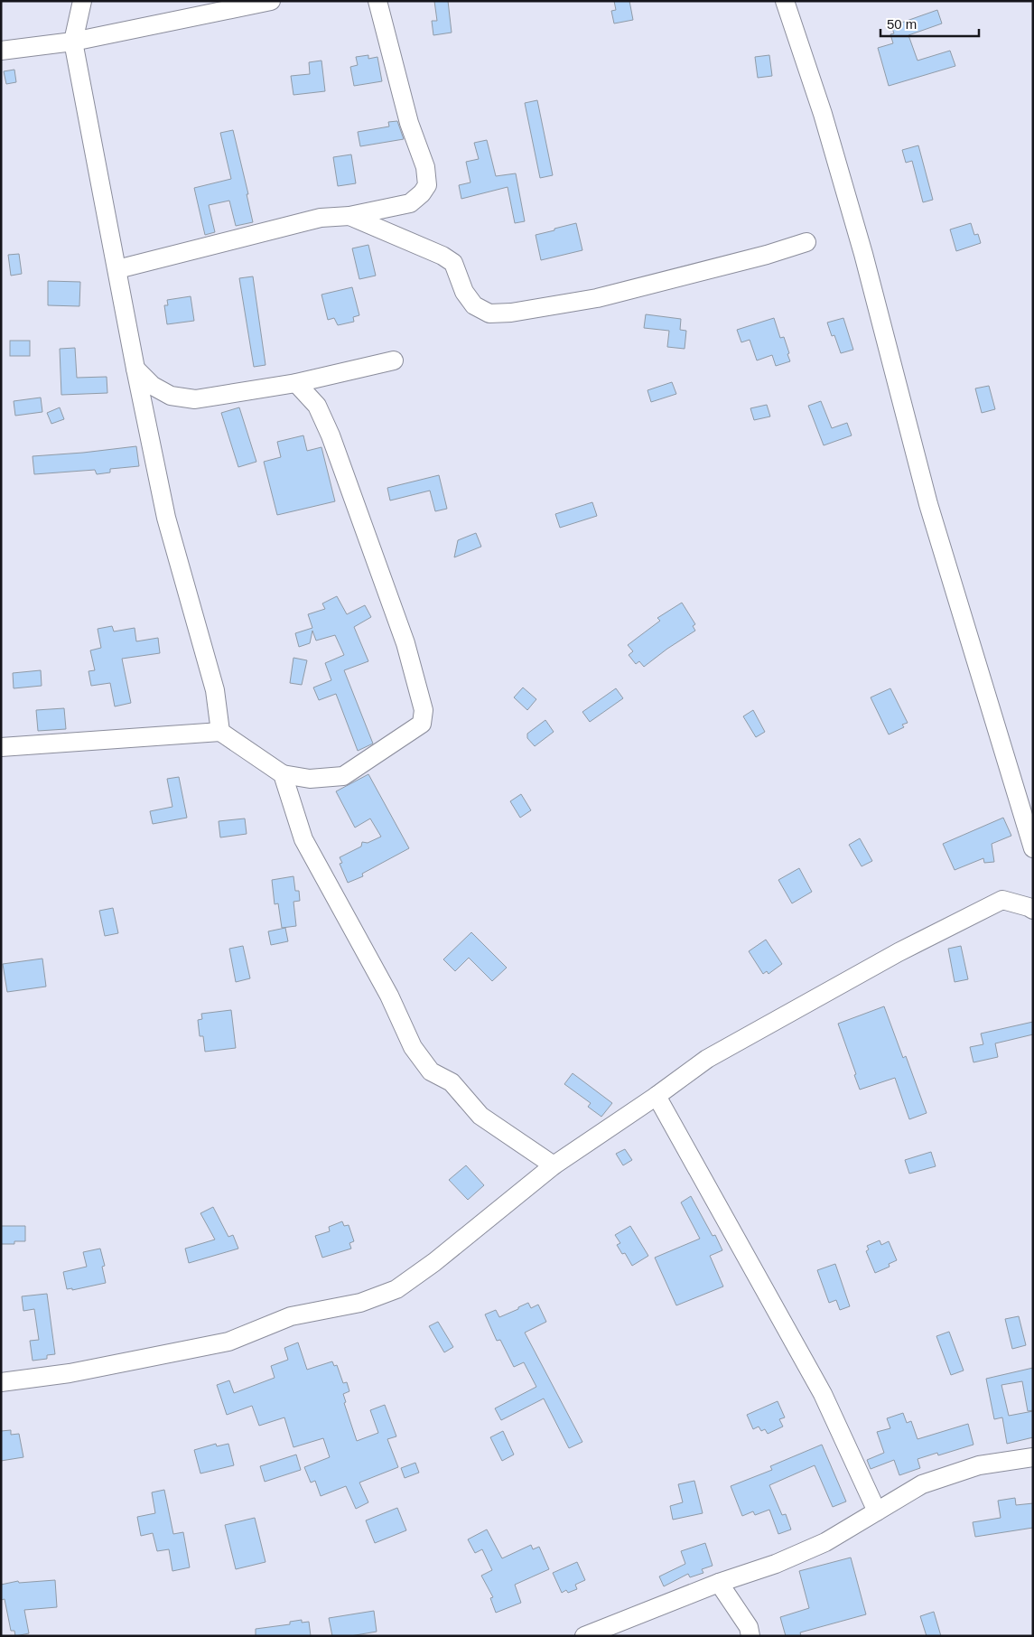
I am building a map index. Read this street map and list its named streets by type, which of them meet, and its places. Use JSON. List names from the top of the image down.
{
  "scale_bar": "50 m"
}
